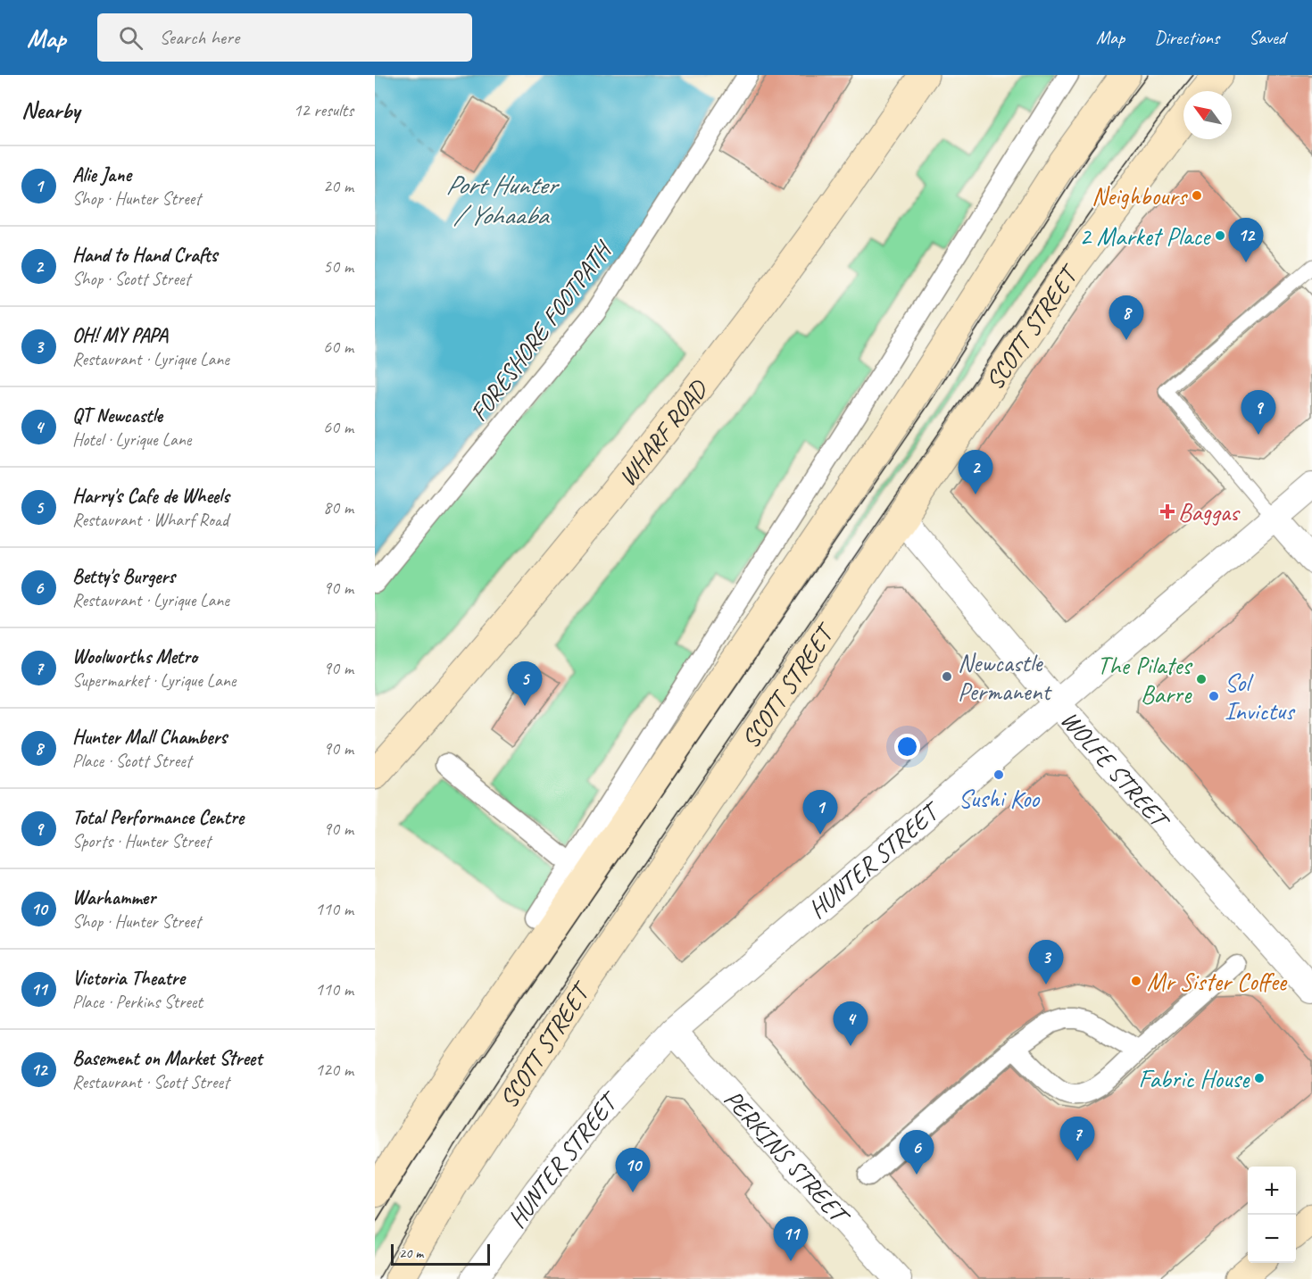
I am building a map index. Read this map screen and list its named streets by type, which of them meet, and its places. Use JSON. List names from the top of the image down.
{
  "streets": {
    "main road": ["SCOTT STREET", "WHARF ROAD"],
    "street": [
      "FORESHORE FOOTPATH",
      "WOLFE STREET",
      "HUNTER STREET",
      "PERKINS STREET"
    ]
  },
  "crossings": [
    ["SCOTT STREET", "WOLFE STREET"],
    ["WOLFE STREET", "HUNTER STREET"],
    ["HUNTER STREET", "PERKINS STREET"]
  ],
  "water": ["Port Hunter / Yohaaba"],
  "places": {
    "other": [
      "Neighbours",
      "2 Market Place",
      "Newcastle Permanent",
      "The Pilates Barre",
      "Sol Invictus",
      "Sushi Koo",
      "Mr Sister Coffee",
      "Fabric House"
    ],
    "health": ["Baggas"]
  },
  "scale_bar": "20 m",
  "north": "top left",
  "page": {
    "header": "Map",
    "search": "Search here",
    "nav": ["Map", "Directions", "Saved"],
    "heading": ["Nearby", "12 results"],
    "list": [
      {
        "mark": "1",
        "name": "Alie Jane",
        "note": "Shop · Hunter Street",
        "value": "20 m"
      },
      {
        "mark": "2",
        "name": "Hand to Hand Crafts",
        "note": "Shop · Scott Street",
        "value": "50 m"
      },
      {
        "mark": "3",
        "name": "OH! MY PAPA",
        "note": "Restaurant · Lyrique Lane",
        "value": "60 m"
      },
      {
        "mark": "4",
        "name": "QT Newcastle",
        "note": "Hotel · Lyrique Lane",
        "value": "60 m"
      },
      {
        "mark": "5",
        "name": "Harry's Cafe de Wheels",
        "note": "Restaurant · Wharf Road",
        "value": "80 m"
      },
      {
        "mark": "6",
        "name": "Betty's Burgers",
        "note": "Restaurant · Lyrique Lane",
        "value": "90 m"
      },
      {
        "mark": "7",
        "name": "Woolworths Metro",
        "note": "Supermarket · Lyrique Lane",
        "value": "90 m"
      },
      {
        "mark": "8",
        "name": "Hunter Mall Chambers",
        "note": "Place · Scott Street",
        "value": "90 m"
      },
      {
        "mark": "9",
        "name": "Total Performance Centre",
        "note": "Sports · Hunter Street",
        "value": "90 m"
      },
      {
        "mark": "10",
        "name": "Warhammer",
        "note": "Shop · Hunter Street",
        "value": "110 m"
      },
      {
        "mark": "11",
        "name": "Victoria Theatre",
        "note": "Place · Perkins Street",
        "value": "110 m"
      },
      {
        "mark": "12",
        "name": "Basement on Market Street",
        "note": "Restaurant · Scott Street",
        "value": "120 m"
      }
    ],
    "pins": [
      "12",
      "8",
      "9",
      "2",
      "5",
      "1",
      "3",
      "4",
      "7",
      "6",
      "10",
      "11"
    ],
    "map_buttons": ["+", "−"],
    "scale": "20 m"
  }
}
